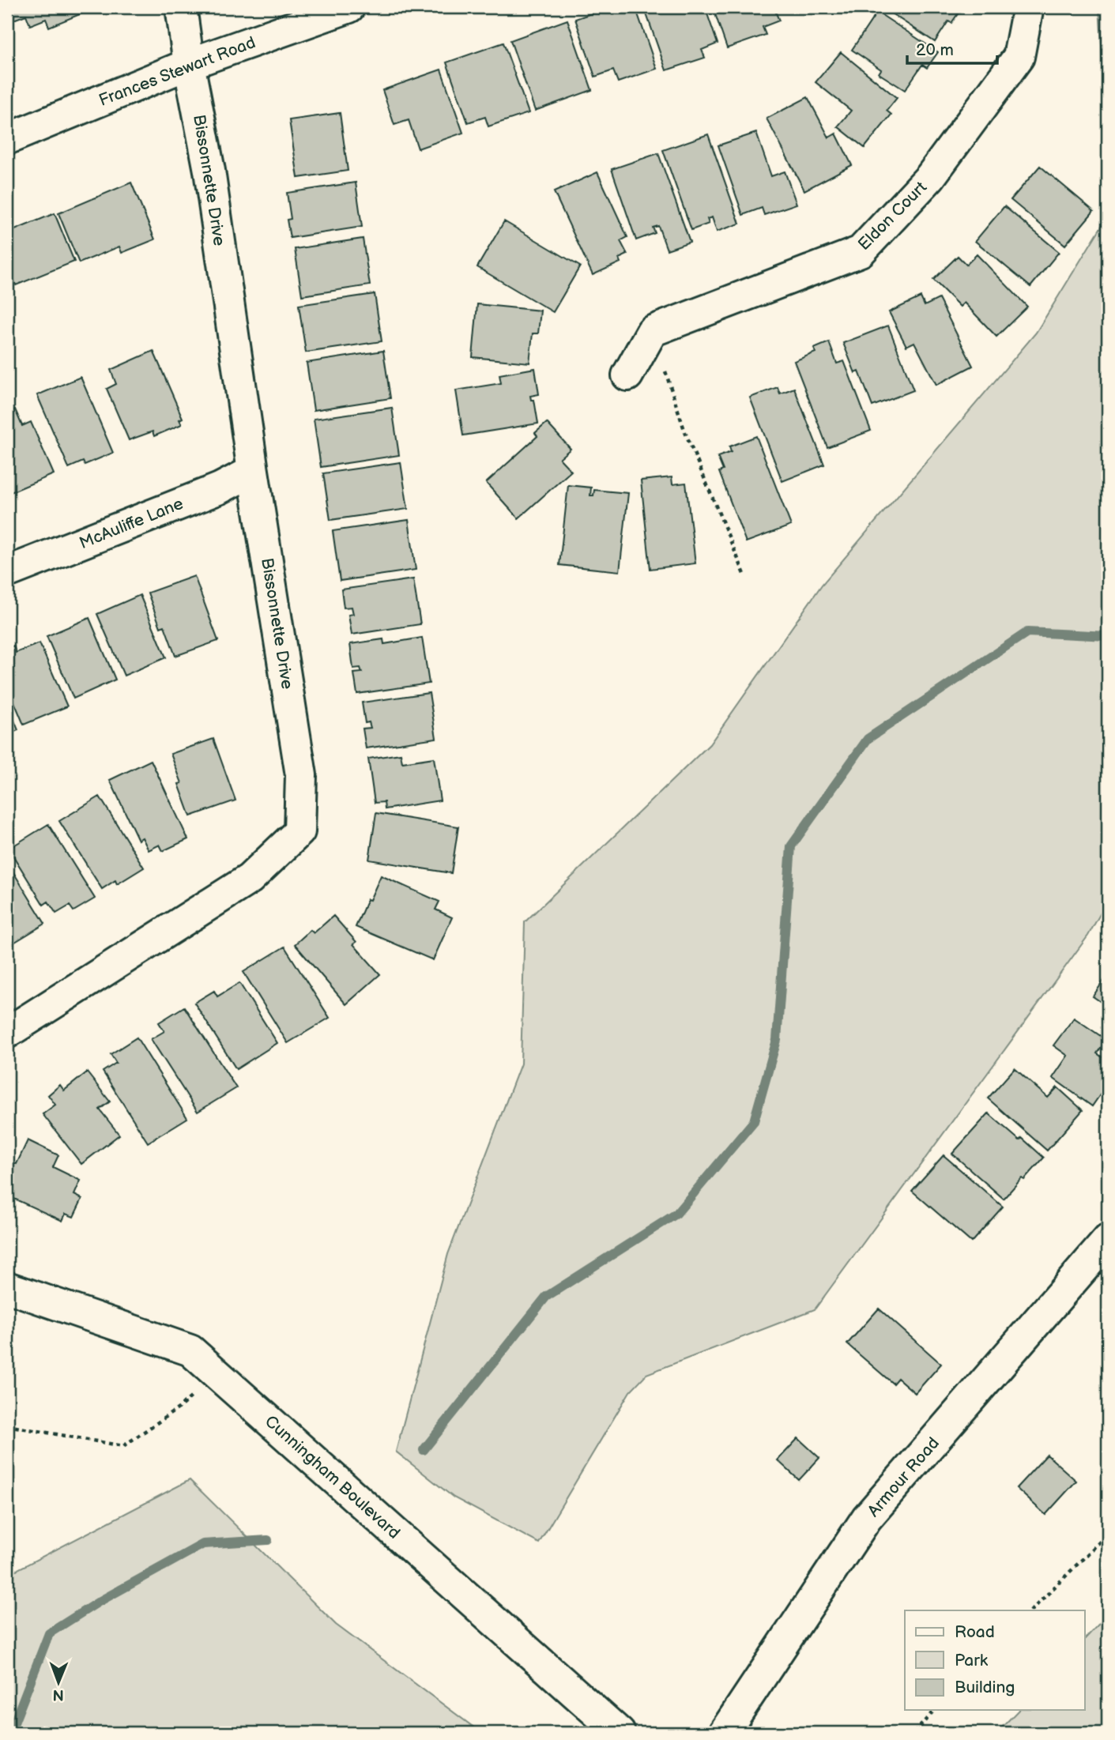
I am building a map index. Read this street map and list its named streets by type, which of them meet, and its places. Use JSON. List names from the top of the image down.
{
  "streets": {
    "street": [
      "Frances Stewart Road",
      "Bissonnette Drive",
      "Eldon Court",
      "McAuliffe Lane",
      "Cunningham Boulevard",
      "Armour Road"
    ]
  },
  "crossings": [
    ["Frances Stewart Road", "Bissonnette Drive"],
    ["Bissonnette Drive", "McAuliffe Lane"]
  ],
  "legend": ["Road", "Park", "Building"],
  "scale_bar": "20 m",
  "north": "bottom"
}
